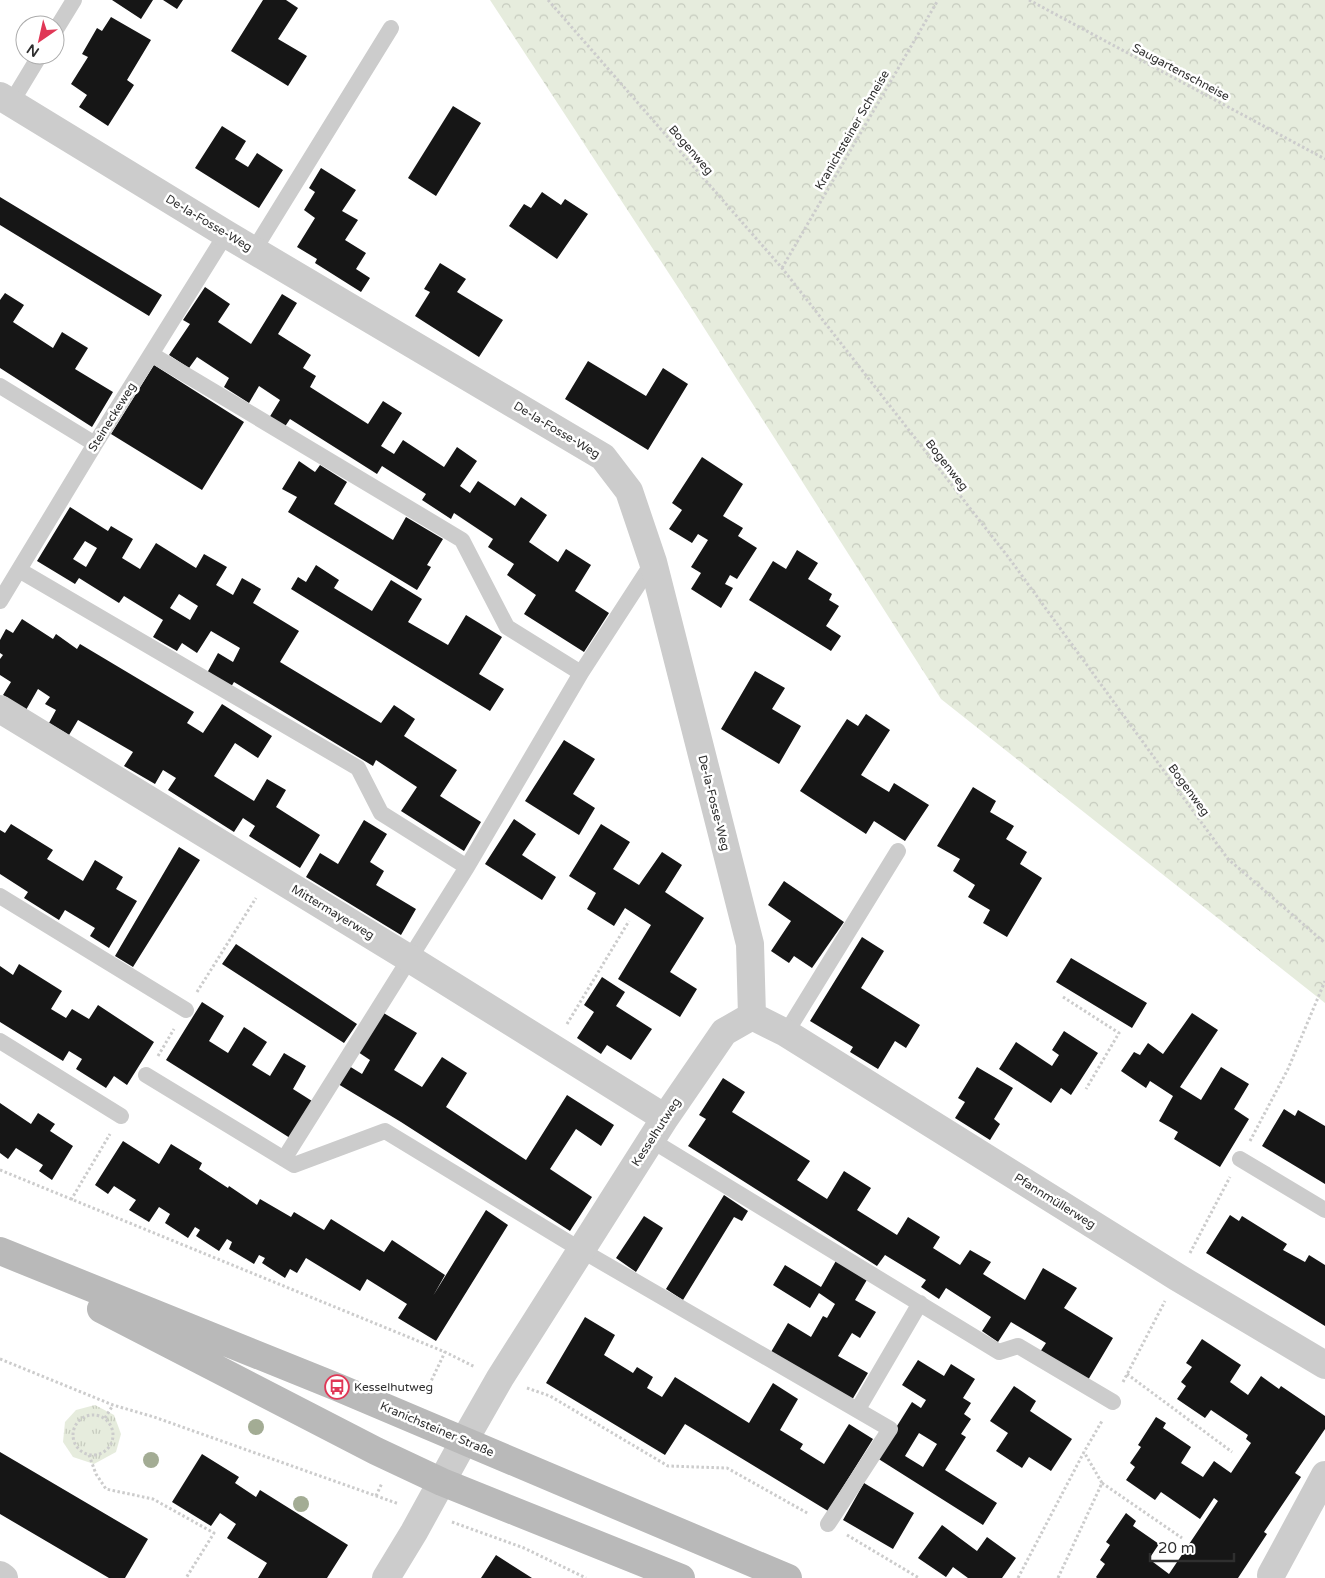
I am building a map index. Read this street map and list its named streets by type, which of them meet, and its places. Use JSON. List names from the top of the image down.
{
  "streets": {
    "main road": ["Kranichsteiner Straße"],
    "street": [
      "De-la-Fosse-Weg",
      "Mittermayerweg",
      "Kesselhutweg",
      "Pfannmüllerweg"
    ],
    "lane": ["Steineckeweg"],
    "path": ["Saugartenschneise", "Kranichsteiner Schneise", "Bogenweg"]
  },
  "crossings": [
    ["Kranichsteiner Schneise", "Bogenweg"],
    ["De-la-Fosse-Weg", "Steineckeweg"],
    ["De-la-Fosse-Weg", "Kesselhutweg"],
    ["De-la-Fosse-Weg", "Pfannmüllerweg"],
    ["Mittermayerweg", "Kesselhutweg"],
    ["Kesselhutweg", "Pfannmüllerweg"],
    ["Kesselhutweg", "Kranichsteiner Straße"]
  ],
  "places": {
    "bus stop": ["Kesselhutweg"]
  },
  "scale_bar": "20 m",
  "north": "bottom left"
}
